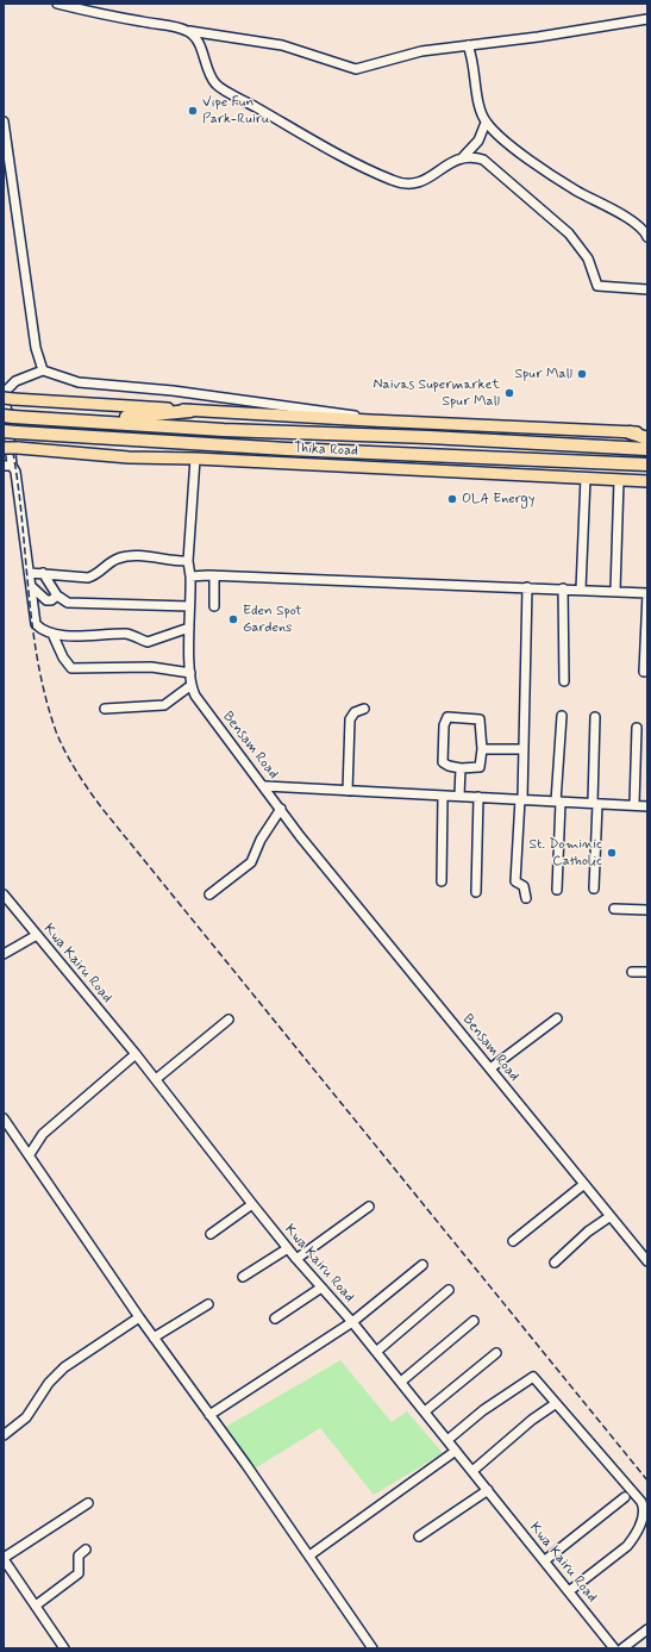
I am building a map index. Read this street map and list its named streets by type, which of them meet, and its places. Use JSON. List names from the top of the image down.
{
  "streets": {
    "highway": ["Thika Road"],
    "street": ["Bensam Road", "Kwa Kairu Road"]
  },
  "crossings": [
    ["Thika Road", "Bensam Road"]
  ],
  "places": [
    "Vipe Fun Park-Ruiru",
    "Spur Mall",
    "Naivas Supermarket Spur Mall",
    "OLA Energy",
    "Eden Spot Gardens",
    "St. Dominic Catholic"
  ]
}
